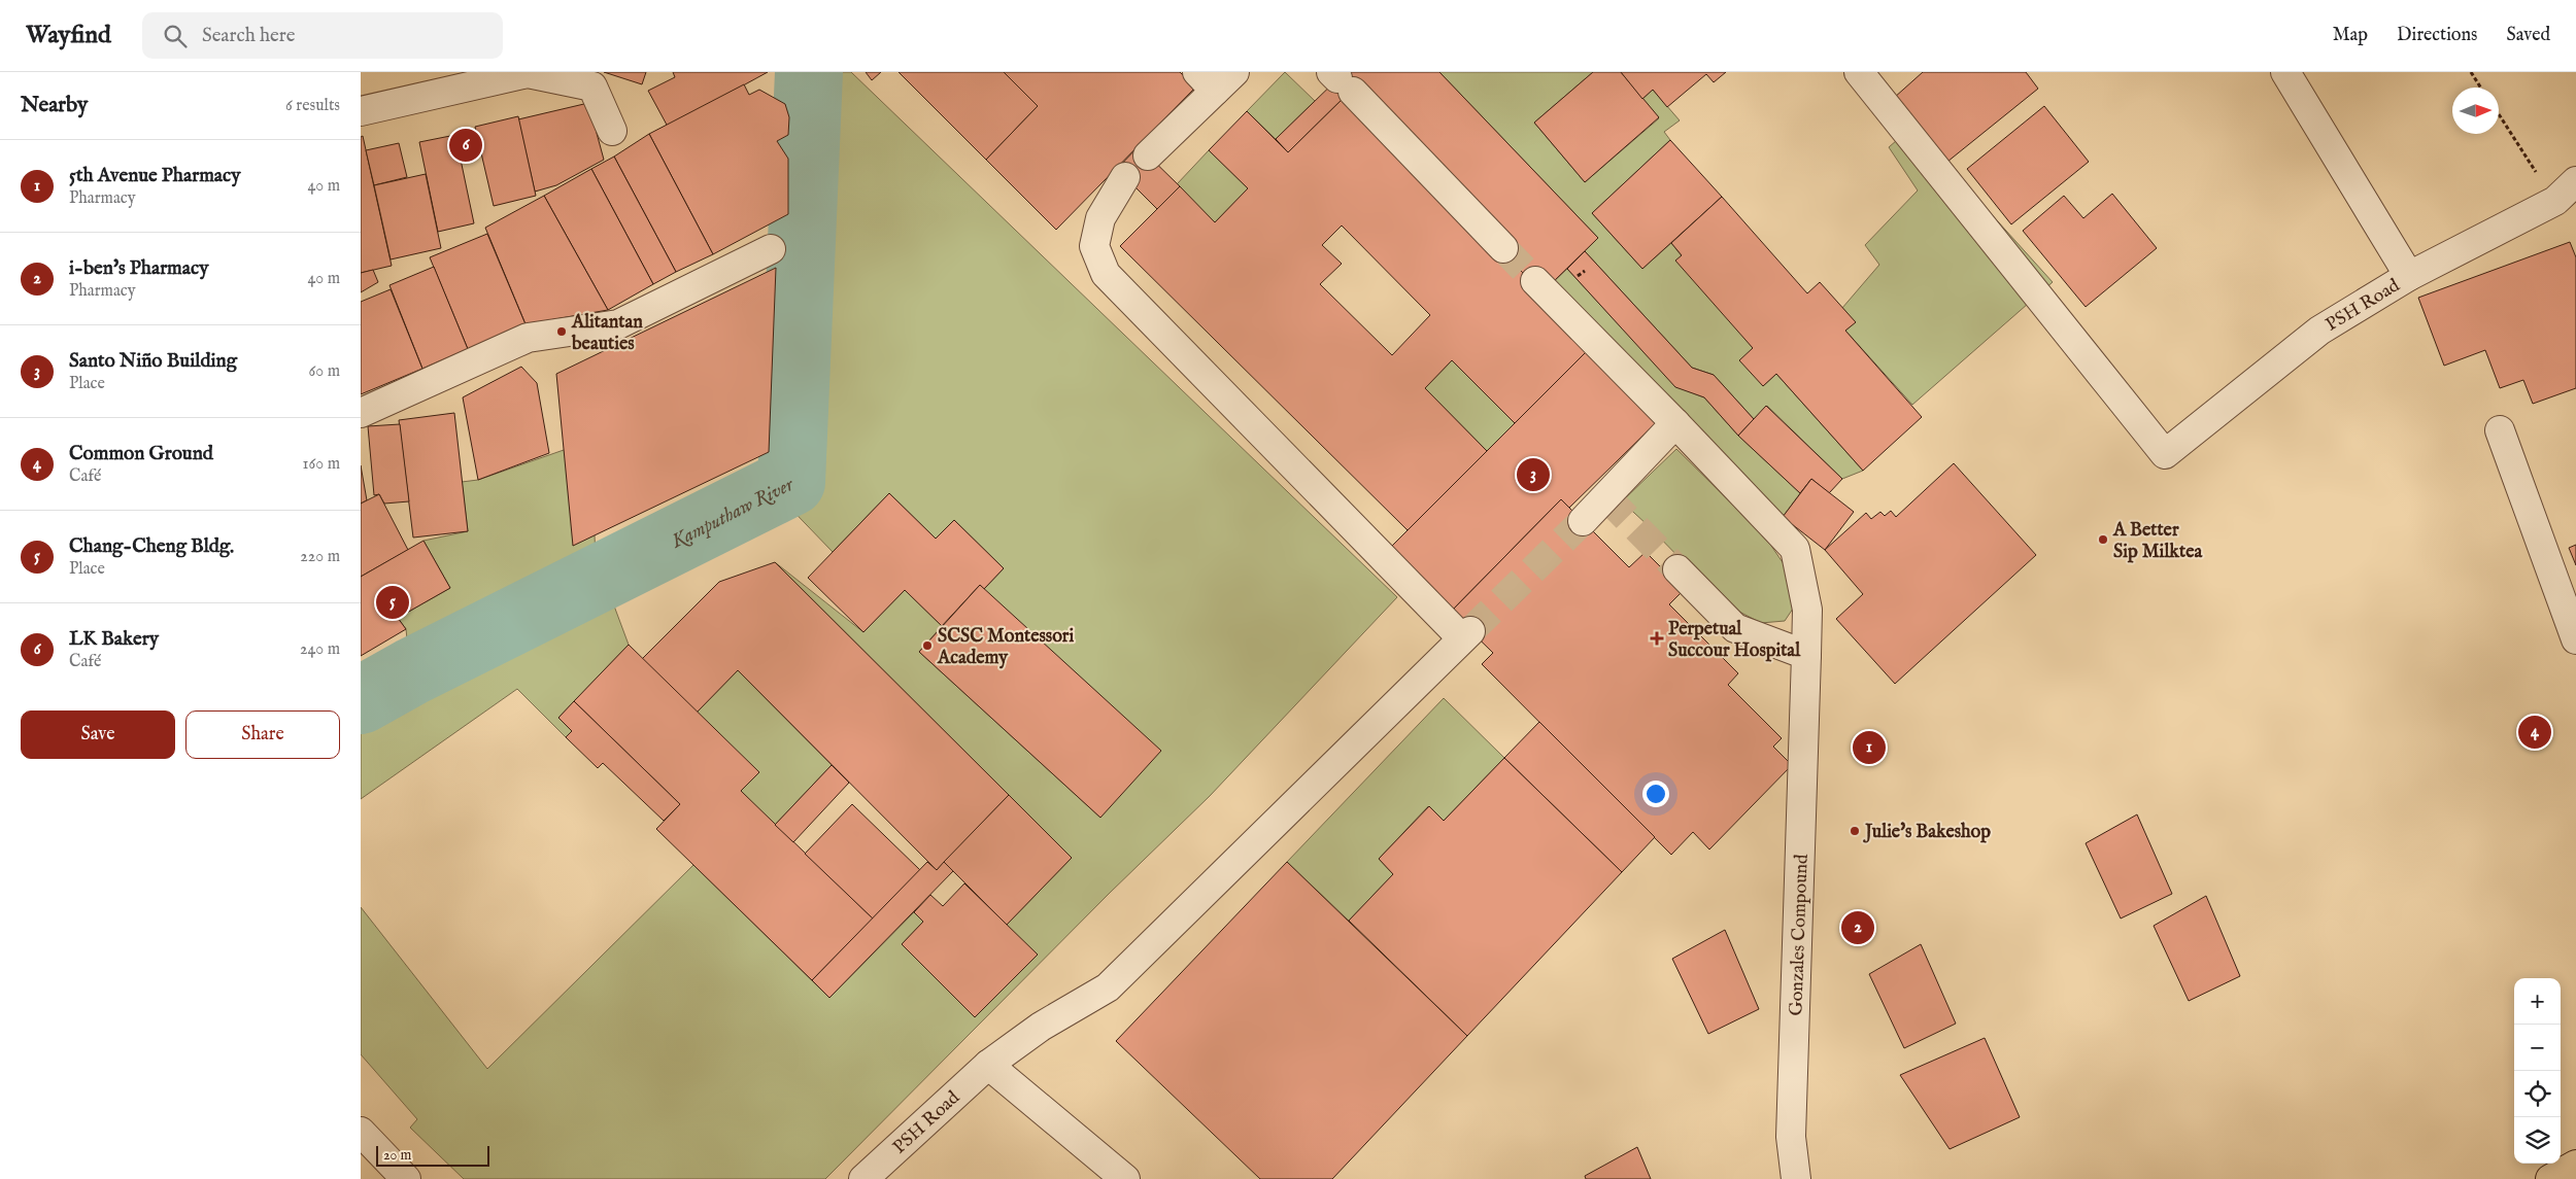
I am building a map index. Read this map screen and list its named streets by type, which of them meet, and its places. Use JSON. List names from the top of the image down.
{
  "streets": {
    "street": ["PSH Road", "Gonzales Compound"]
  },
  "water": ["Kamputhaw River"],
  "places": {
    "other": [
      "Alitantan beauties",
      "A Better Sip Milktea",
      "SCSC Montessori Academy",
      "Julie's Bakeshop"
    ],
    "health": ["Perpetual Succour Hospital"]
  },
  "scale_bar": "20 m",
  "north": "right",
  "page": {
    "header": "Wayfind",
    "search": "Search here",
    "nav": ["Map", "Directions", "Saved"],
    "heading": ["Nearby", "6 results"],
    "pins": [
      "6",
      "3",
      "5",
      "4",
      "1",
      "2"
    ],
    "list": [
      {
        "mark": "1",
        "name": "5th Avenue Pharmacy",
        "note": "Pharmacy",
        "value": "40 m"
      },
      {
        "mark": "2",
        "name": "i-ben's Pharmacy",
        "note": "Pharmacy",
        "value": "40 m"
      },
      {
        "mark": "3",
        "name": "Santo Niño Building",
        "note": "Place",
        "value": "60 m"
      },
      {
        "mark": "4",
        "name": "Common Ground",
        "note": "Café",
        "value": "160 m"
      },
      {
        "mark": "5",
        "name": "Chang-Cheng Bldg.",
        "note": "Place",
        "value": "220 m"
      },
      {
        "mark": "6",
        "name": "LK Bakery",
        "note": "Café",
        "value": "240 m"
      }
    ],
    "buttons": ["Save", "Share"],
    "map_buttons": ["+", "−"],
    "scale": "20 m"
  }
}
